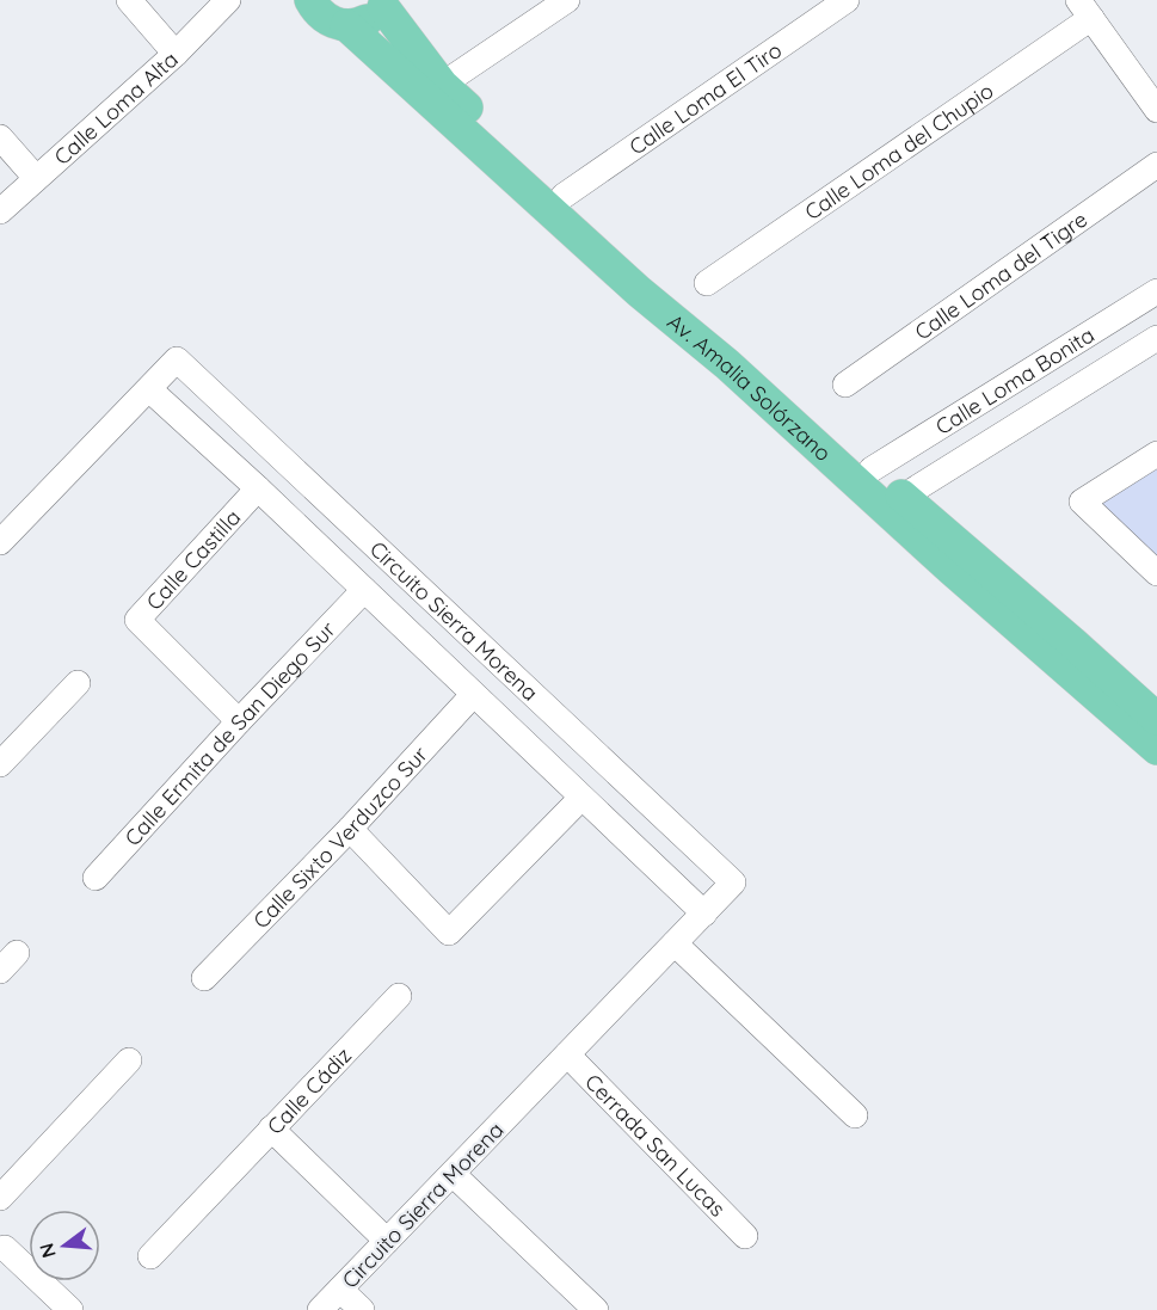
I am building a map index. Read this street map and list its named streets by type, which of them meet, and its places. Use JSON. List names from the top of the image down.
{
  "streets": {
    "main road": ["Av. Amalia Solórzano"],
    "street": [
      "Calle Loma El Tiro",
      "Calle Loma Alta",
      "Calle Loma del Chupio",
      "Calle Loma del Tigre",
      "Calle Loma Bonita",
      "Calle Castilla",
      "Circuito Sierra Morena",
      "Calle Ermita de San Diego Sur",
      "Calle Sixto Verduzco Sur",
      "Calle Cádiz",
      "Cerrada San Lucas"
    ]
  },
  "crossings": [
    ["Calle Loma El Tiro", "Av. Amalia Solórzano"],
    ["Calle Loma Bonita", "Av. Amalia Solórzano"],
    ["Calle Castilla", "Circuito Sierra Morena"],
    ["Calle Castilla", "Calle Ermita de San Diego Sur"],
    ["Circuito Sierra Morena", "Calle Ermita de San Diego Sur"],
    ["Circuito Sierra Morena", "Calle Sixto Verduzco Sur"],
    ["Circuito Sierra Morena", "Calle Cádiz"],
    ["Circuito Sierra Morena", "Cerrada San Lucas"]
  ],
  "north": "left"
}
